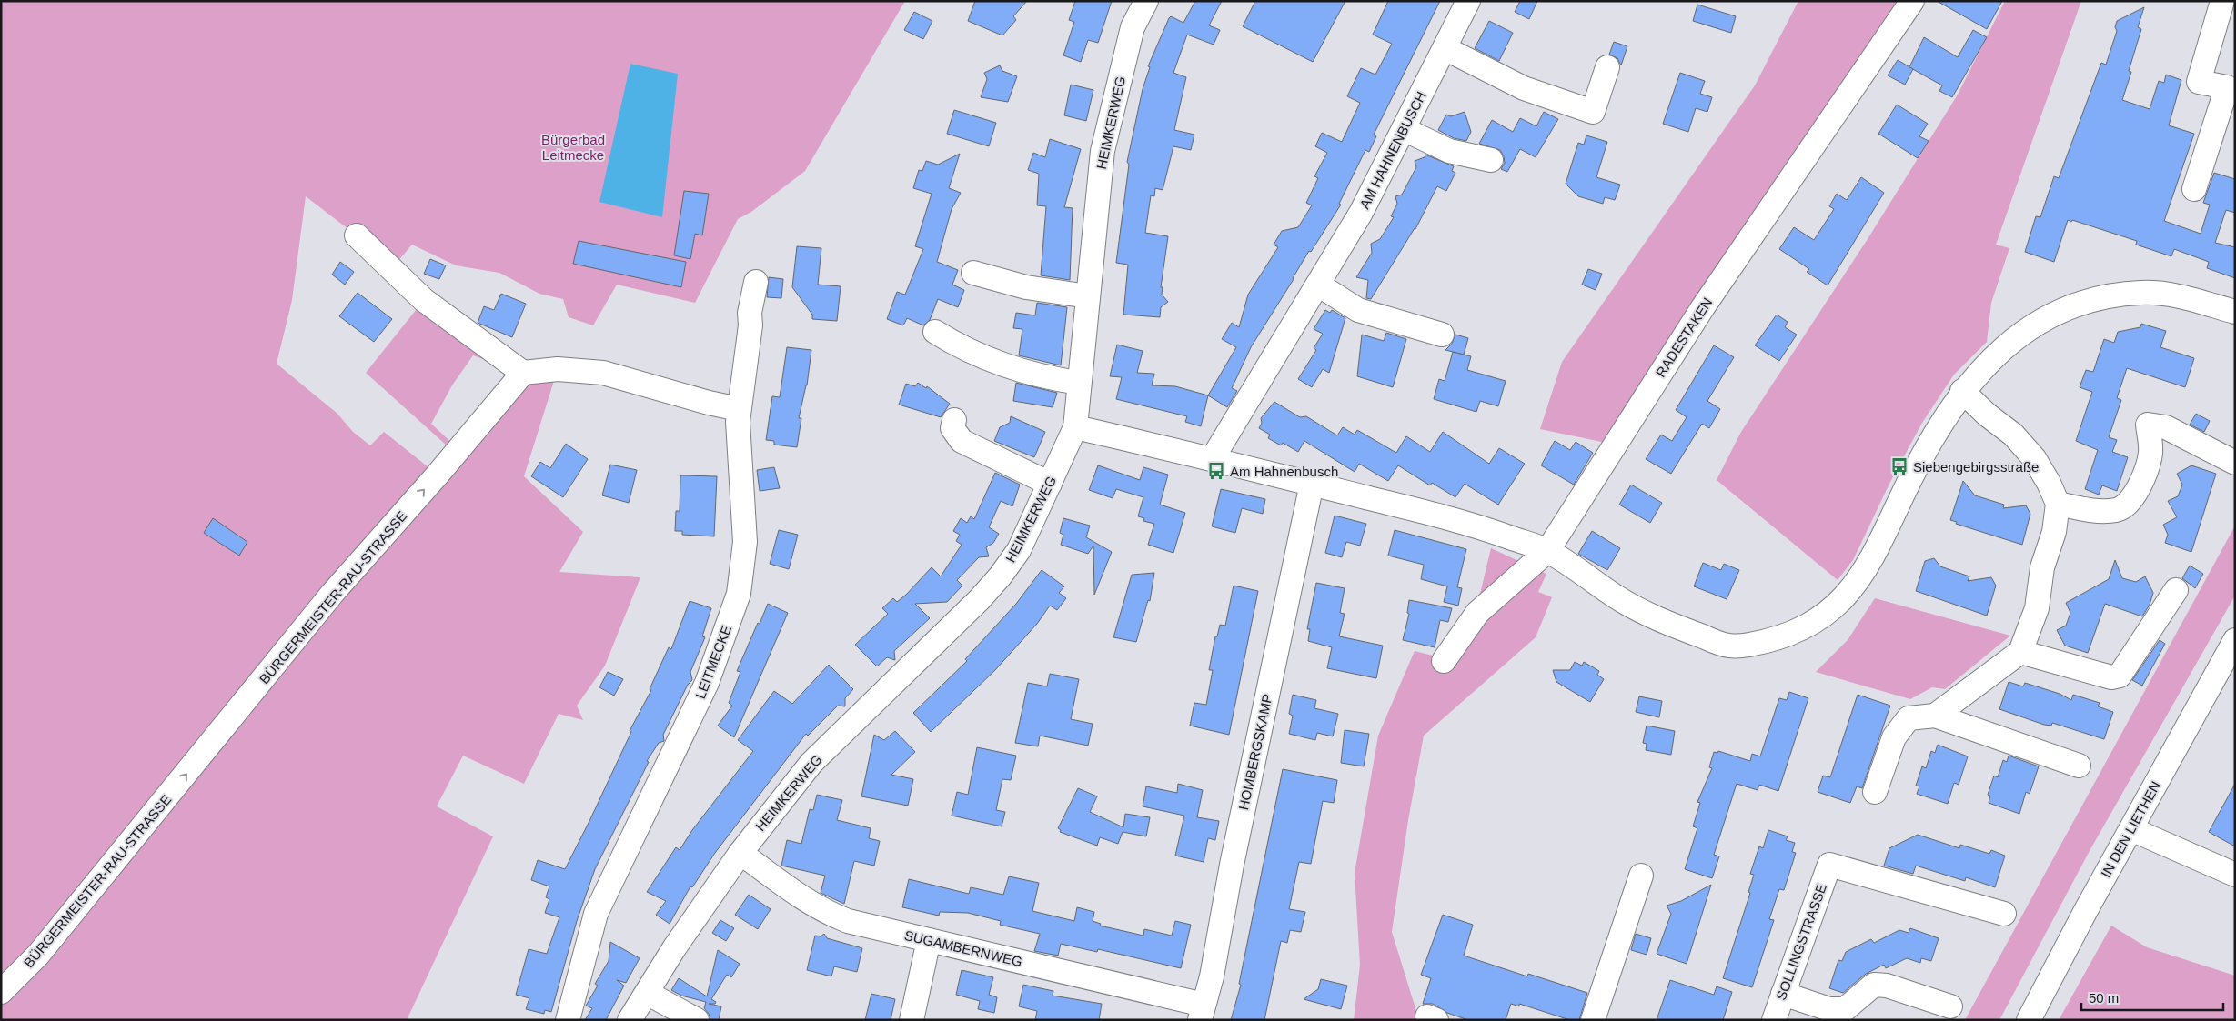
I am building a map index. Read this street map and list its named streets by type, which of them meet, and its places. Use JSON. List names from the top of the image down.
{
  "streets": {
    "street": [
      "HEIMKERWEG",
      "AM HAHNENBUSCH",
      "RADESTAKEN",
      "BÜRGERMEISTER-RAU-STRASSE",
      "LEITMECKE",
      "HOMBERGSKAMP",
      "IN DEN LIETHEN",
      "SOLLINGSTRASSE",
      "SUGAMBERNWEG"
    ]
  },
  "crossings": [
    ["HEIMKERWEG", "SUGAMBERNWEG"],
    ["HOMBERGSKAMP", "SUGAMBERNWEG"]
  ],
  "one_way": ["BÜRGERMEISTER-RAU-STRASSE"],
  "parks": ["Bürgerbad Leitmecke"],
  "places": {
    "bus stop": ["Siebengebirgsstraße", "Am Hahnenbusch"]
  },
  "scale_bar": "50 m"
}
